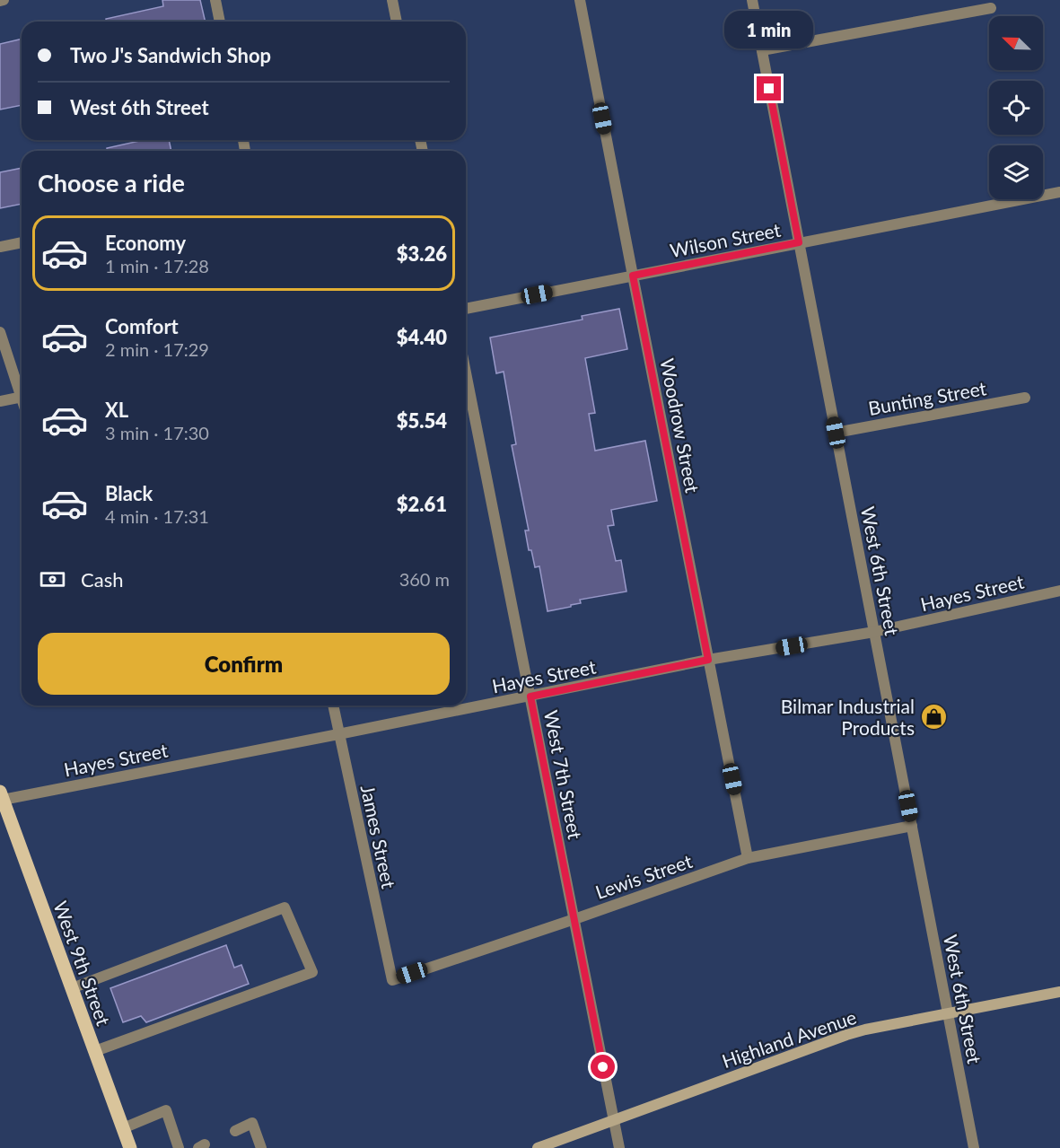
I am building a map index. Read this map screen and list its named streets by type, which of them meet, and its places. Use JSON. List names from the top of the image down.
{
  "streets": {
    "main road": ["West 9th Street", "Highland Avenue"],
    "street": [
      "Wilson Street",
      "Bunting Street",
      "Woodrow Street",
      "West 6th Street",
      "Hayes Street",
      "West 7th Street",
      "James Street",
      "Lewis Street"
    ]
  },
  "crossings": [
    ["Wilson Street", "Woodrow Street"],
    ["Wilson Street", "West 6th Street"],
    ["Bunting Street", "West 6th Street"],
    ["Woodrow Street", "Hayes Street"],
    ["Woodrow Street", "Lewis Street"],
    ["West 6th Street", "Hayes Street"],
    ["West 6th Street", "Lewis Street"],
    ["West 6th Street", "Highland Avenue"],
    ["Hayes Street", "West 7th Street"],
    ["Hayes Street", "James Street"],
    ["Hayes Street", "West 9th Street"],
    ["West 7th Street", "Lewis Street"],
    ["West 7th Street", "Highland Avenue"],
    ["James Street", "Lewis Street"]
  ],
  "places": {
    "shop": ["Bilmar Industrial Products"]
  },
  "north": "top left",
  "page": {
    "bubble": "1 min",
    "banner": ["Two J's Sandwich Shop", "West 6th Street"],
    "heading": "Choose a ride",
    "list": [
      {
        "name": "Economy",
        "note": "1 min · 17:28",
        "value": "$3.26"
      },
      {
        "name": "Comfort",
        "note": "2 min · 17:29",
        "value": "$4.40"
      },
      {
        "name": "XL",
        "note": "3 min · 17:30",
        "value": "$5.54"
      },
      {
        "name": "Black",
        "note": "4 min · 17:31",
        "value": "$2.61"
      }
    ],
    "pay": ["Cash", "360 m"],
    "buttons": "Confirm"
  }
}
